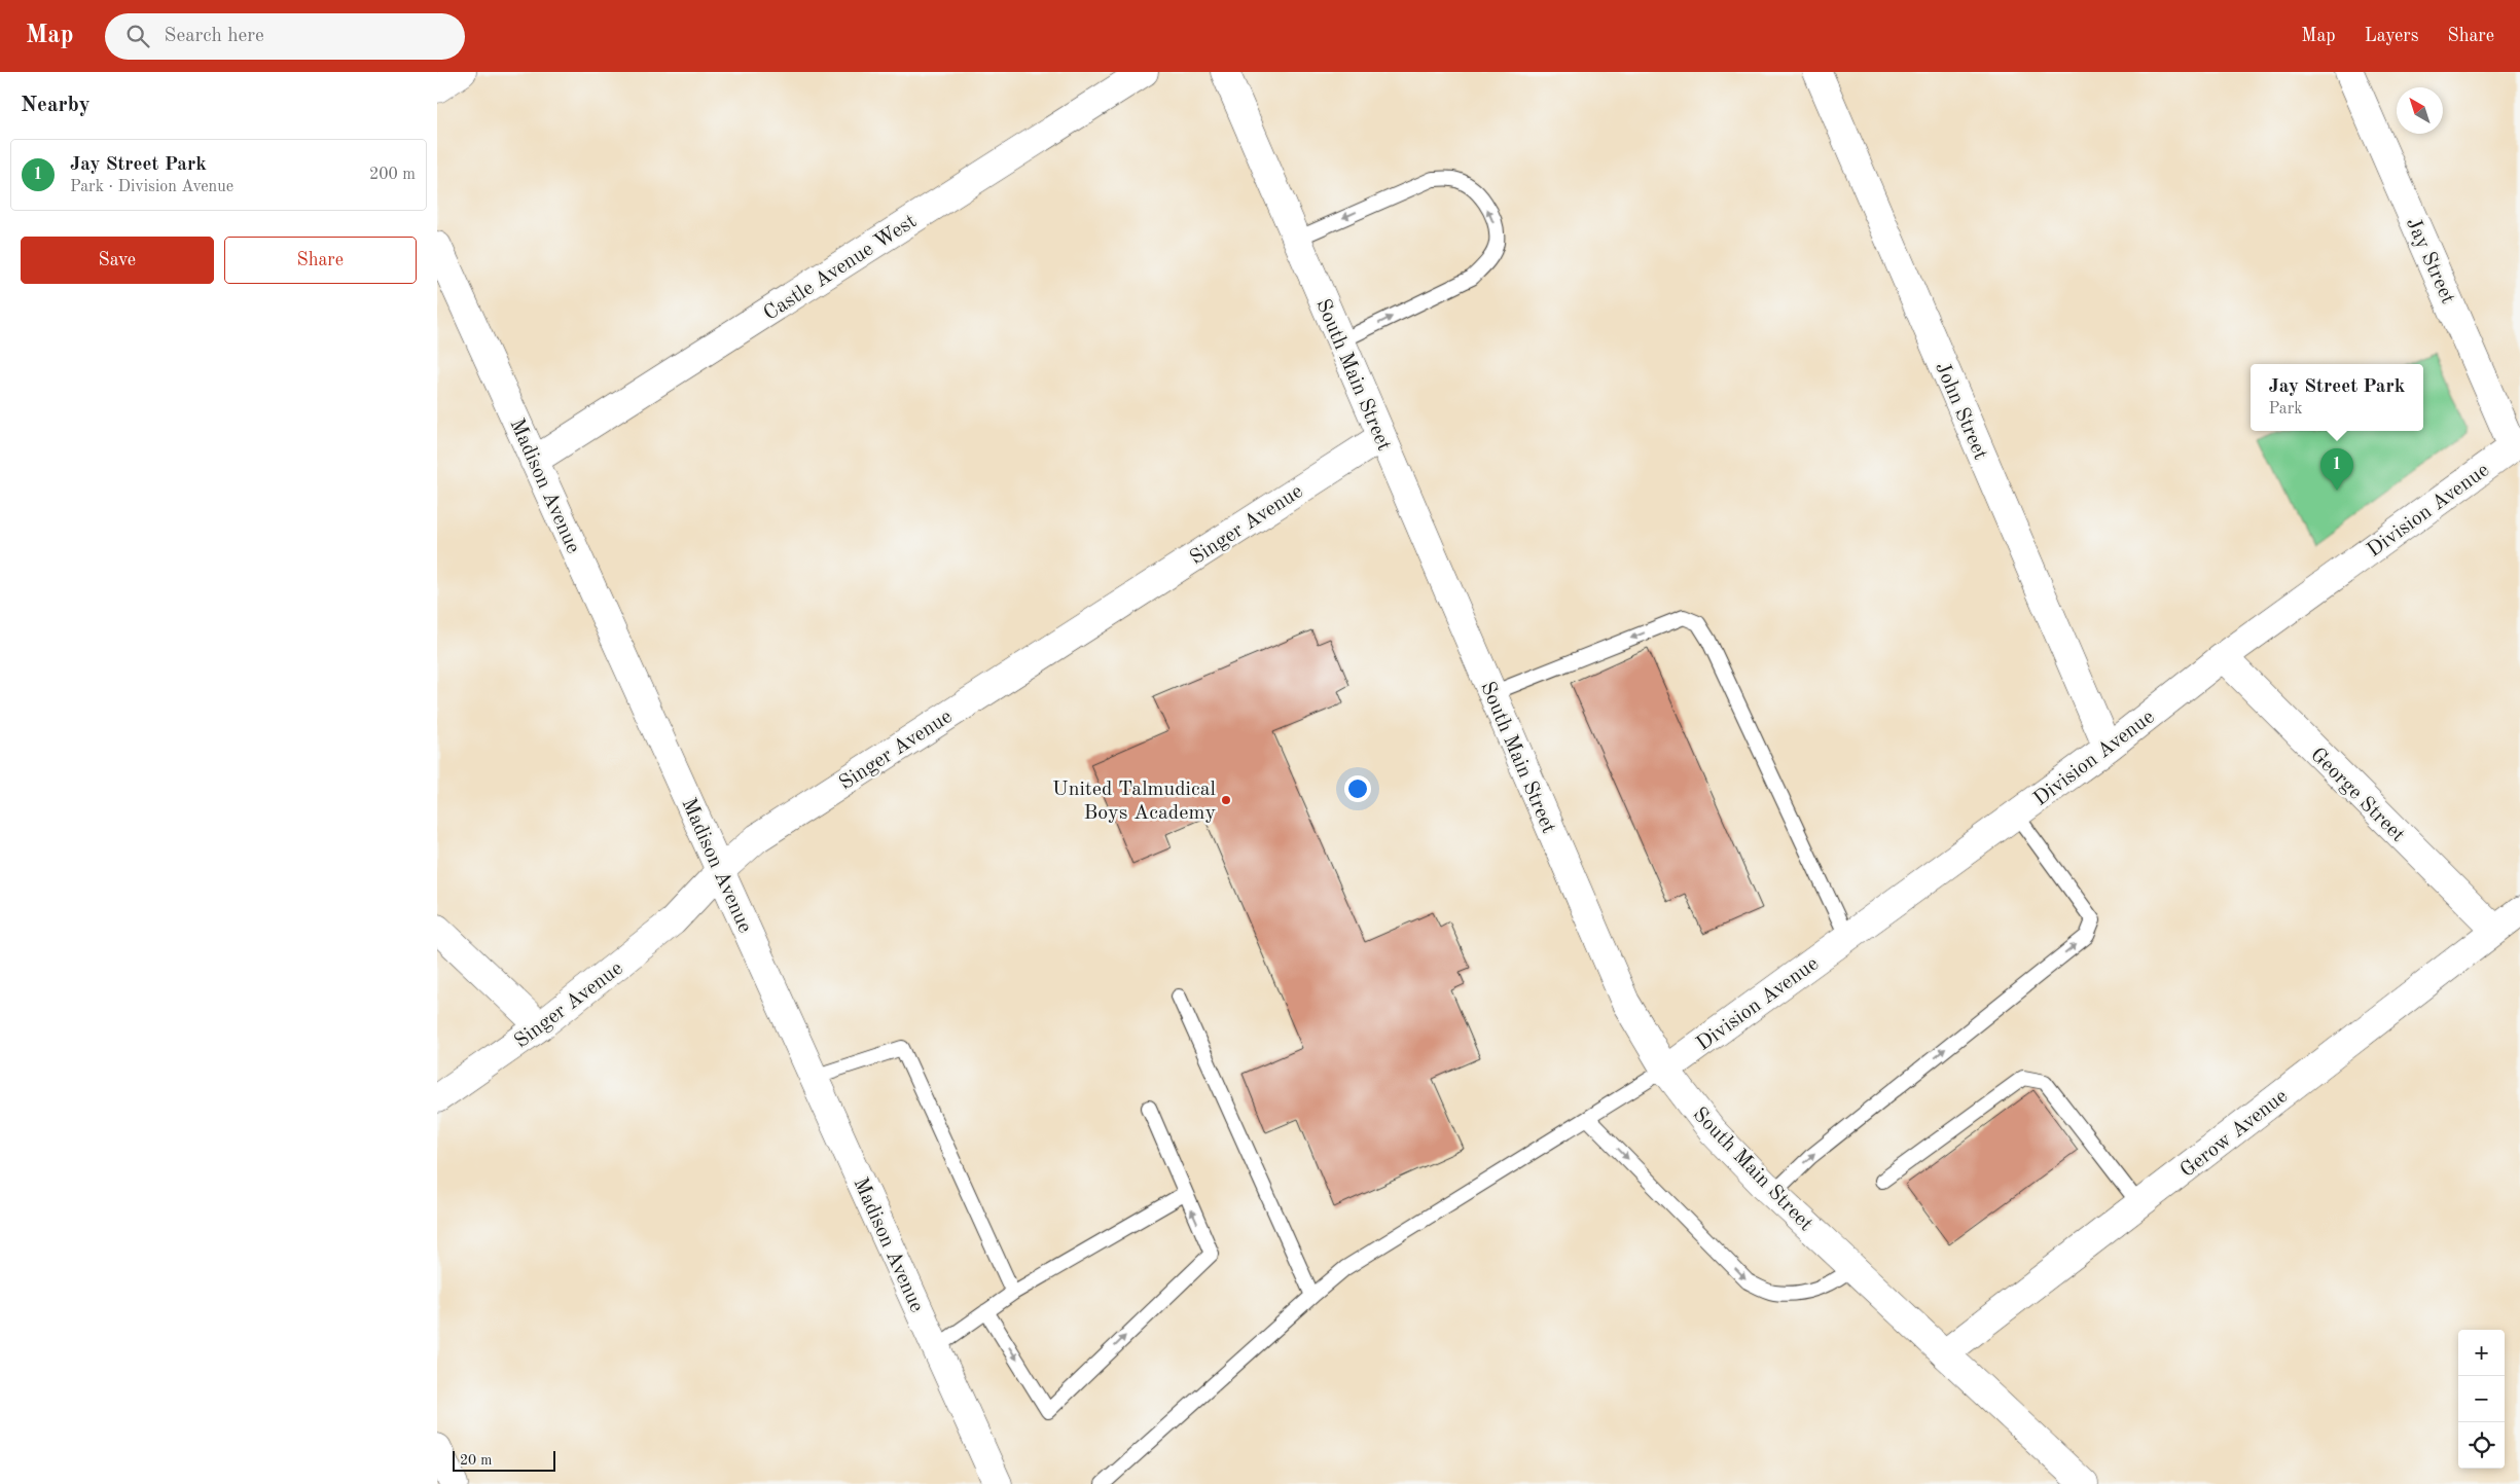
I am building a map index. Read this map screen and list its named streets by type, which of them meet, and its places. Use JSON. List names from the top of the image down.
{
  "streets": {
    "street": [
      "Jay Street",
      "Castle Avenue West",
      "South Main Street",
      "John Street",
      "Madison Avenue",
      "Division Avenue",
      "Singer Avenue",
      "George Street",
      "Gerow Avenue"
    ]
  },
  "crossings": [
    ["Jay Street", "Division Avenue"],
    ["Castle Avenue West", "Madison Avenue"],
    ["South Main Street", "Division Avenue"],
    ["South Main Street", "Singer Avenue"],
    ["South Main Street", "Gerow Avenue"],
    ["John Street", "Division Avenue"],
    ["Madison Avenue", "Singer Avenue"],
    ["Division Avenue", "George Street"],
    ["George Street", "Gerow Avenue"]
  ],
  "places": ["United Talmudical Boys Academy"],
  "scale_bar": "20 m",
  "north": "top left",
  "page": {
    "header": "Map",
    "search": "Search here",
    "nav": ["Map", "Layers", "Share"],
    "heading": "Nearby",
    "list": [
      {
        "mark": "1",
        "name": "Jay Street Park",
        "note": "Park · Division Avenue",
        "value": "200 m"
      }
    ],
    "buttons": ["Save", "Share"],
    "popup": ["Jay Street Park", "Park"],
    "pins": "1",
    "map_buttons": ["+", "−"],
    "scale": "20 m"
  }
}
